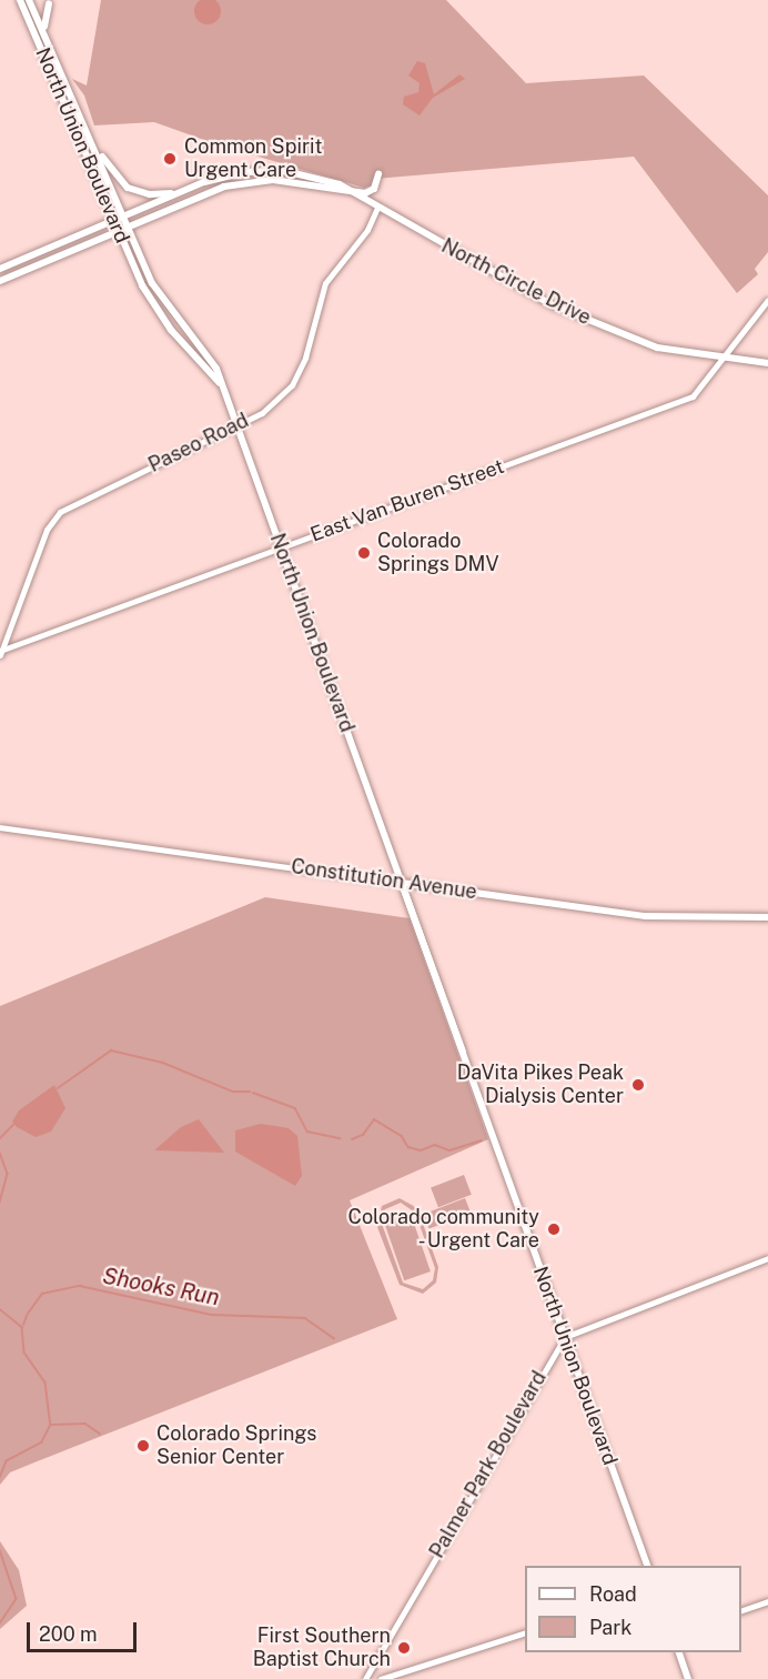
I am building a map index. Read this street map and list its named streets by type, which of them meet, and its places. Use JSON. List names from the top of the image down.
{
  "streets": {
    "main road": ["North Union Boulevard", "North Circle Drive", "Constitution Avenue"],
    "street": ["Paseo Road", "East Van Buren Street", "Palmer Park Boulevard"]
  },
  "crossings": [
    ["North Union Boulevard", "North Circle Drive"],
    ["North Union Boulevard", "Paseo Road"],
    ["North Union Boulevard", "East Van Buren Street"],
    ["North Union Boulevard", "Constitution Avenue"],
    ["North Union Boulevard", "Palmer Park Boulevard"],
    ["North Circle Drive", "Paseo Road"],
    ["North Circle Drive", "East Van Buren Street"],
    ["Paseo Road", "East Van Buren Street"]
  ],
  "water": ["Shooks Run"],
  "places": [
    "Common Spirit Urgent Care",
    "Colorado Springs DMV",
    "DaVita Pikes Peak Dialysis Center",
    "Colorado community - Urgent Care",
    "Colorado Springs Senior Center",
    "First Southern Baptist Church"
  ],
  "legend": ["Road", "Park"],
  "scale_bar": "200 m"
}
